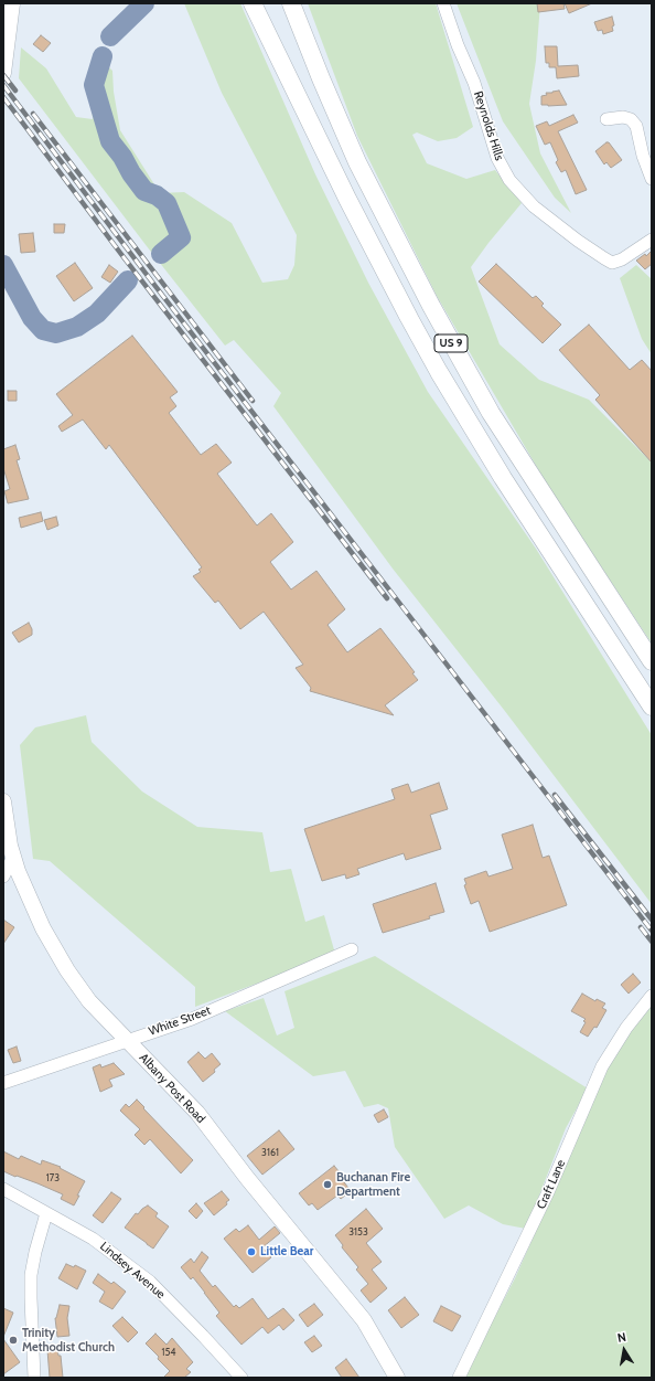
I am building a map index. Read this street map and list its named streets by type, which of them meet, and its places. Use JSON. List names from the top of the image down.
{
  "streets": {
    "highway": ["US 9"],
    "main road": ["Albany Post Road"],
    "street": [
      "Reynolds Hills",
      "White Street",
      "Craft Lane",
      "Lindsey Avenue"
    ]
  },
  "crossings": [
    ["White Street", "Albany Post Road"]
  ],
  "places": ["Buchanan Fire Department", "Little Bear", "Trinity Methodist Church"],
  "house_numbers": [
    "3161",
    "173",
    "3153",
    "154"
  ],
  "north": "top"
}
